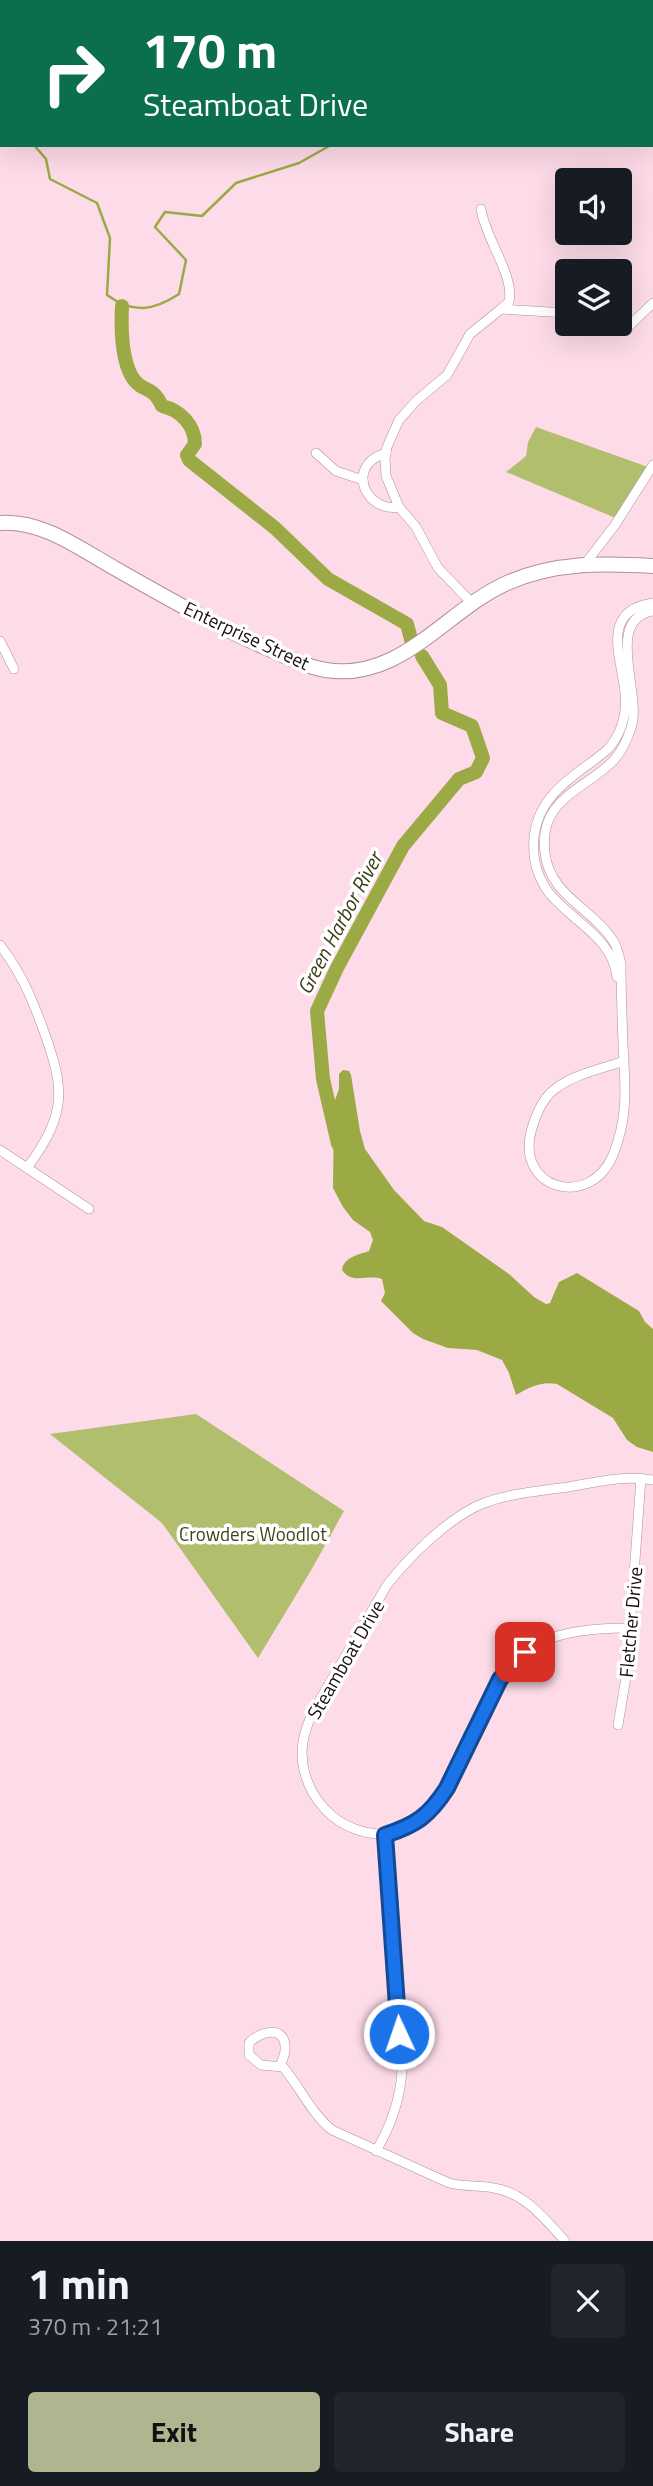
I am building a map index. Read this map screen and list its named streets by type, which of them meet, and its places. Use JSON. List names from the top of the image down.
{
  "streets": {
    "main road": ["Enterprise Street"],
    "street": ["Fletcher Drive", "Steamboat Drive"]
  },
  "crossings": [
    ["Fletcher Drive", "Steamboat Drive"]
  ],
  "water": ["Green Harbor River"],
  "parks": ["Crowders Woodlot"],
  "page": {
    "turn": ["170 m", "Steamboat Drive"],
    "heading": ["1 min", "370 m · 21:21"],
    "buttons": ["Exit", "Share"]
  }
}
